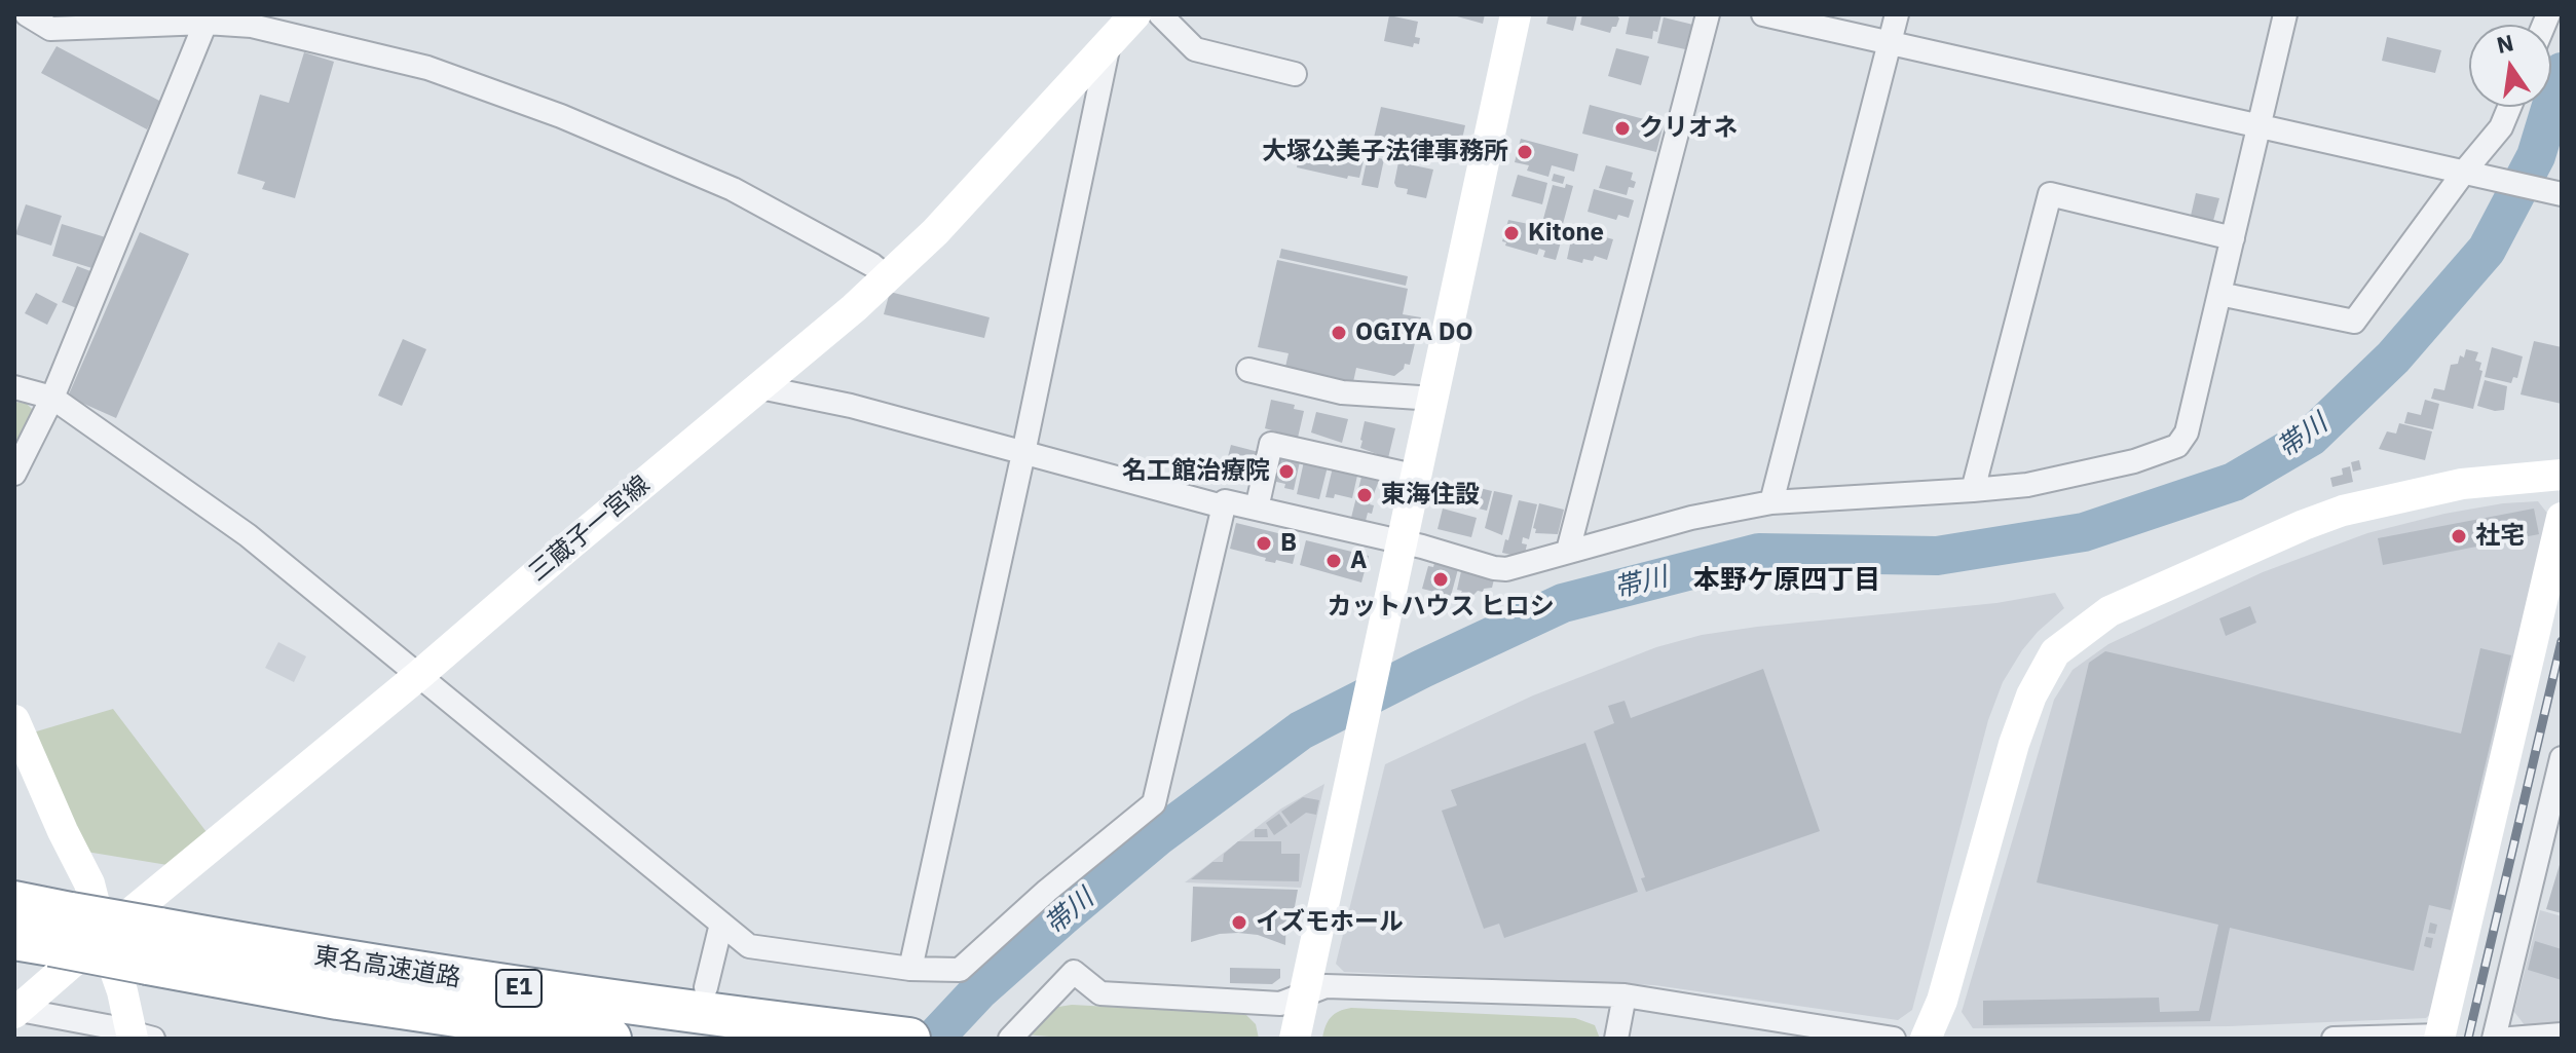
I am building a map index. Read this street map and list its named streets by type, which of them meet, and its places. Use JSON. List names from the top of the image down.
{
  "streets": {
    "highway": ["東名高速道路", "E1"],
    "street": ["三蔵子一宮線"]
  },
  "crossings": [
    ["三蔵子一宮線", "東名高速道路"]
  ],
  "districts": ["本野ケ原四丁目"],
  "water": ["帯川"],
  "places": [
    "クリオネ",
    "大塚公美子法律事務所",
    "Kitone",
    "OGIYA DO",
    "名工館治療院",
    "東海住設",
    "社宅",
    "B",
    "A",
    "カットハウス ヒロシ",
    "イズモホール"
  ],
  "north": "top"
}
